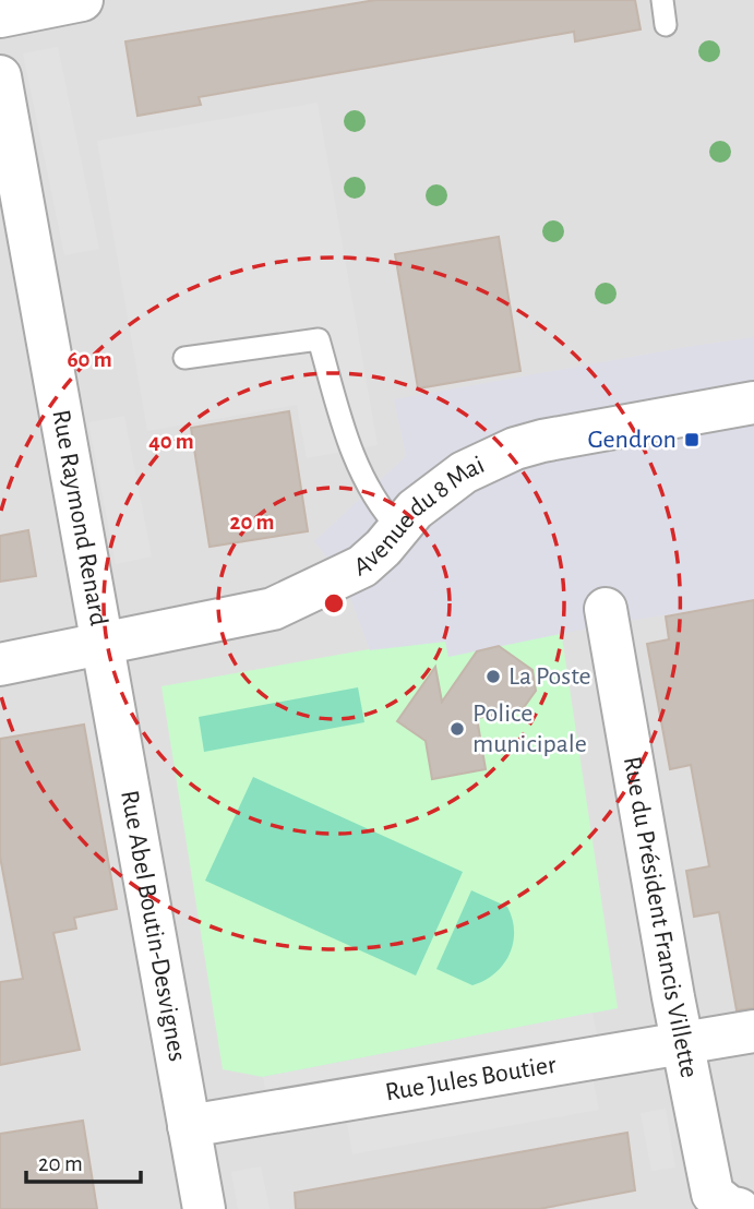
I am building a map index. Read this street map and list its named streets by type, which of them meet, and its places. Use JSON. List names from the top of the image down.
{
  "streets": {
    "street": [
      "Avenue du 8 Mai",
      "Rue Raymond Renard",
      "Rue du Président Francis Villette",
      "Rue Abel Boutin-Desvignes",
      "Rue Jules Boutier"
    ]
  },
  "crossings": [
    ["Avenue du 8 Mai", "Rue Raymond Renard"],
    ["Avenue du 8 Mai", "Rue Abel Boutin-Desvignes"],
    ["Rue Raymond Renard", "Rue Abel Boutin-Desvignes"],
    ["Rue du Président Francis Villette", "Rue Jules Boutier"],
    ["Rue Abel Boutin-Desvignes", "Rue Jules Boutier"]
  ],
  "places": {
    "transit": ["Gendron"],
    "other": ["La Poste", "Police municipale"]
  },
  "scale_bar": "20 m",
  "rings": ["60 m", "40 m", "20 m"]
}
